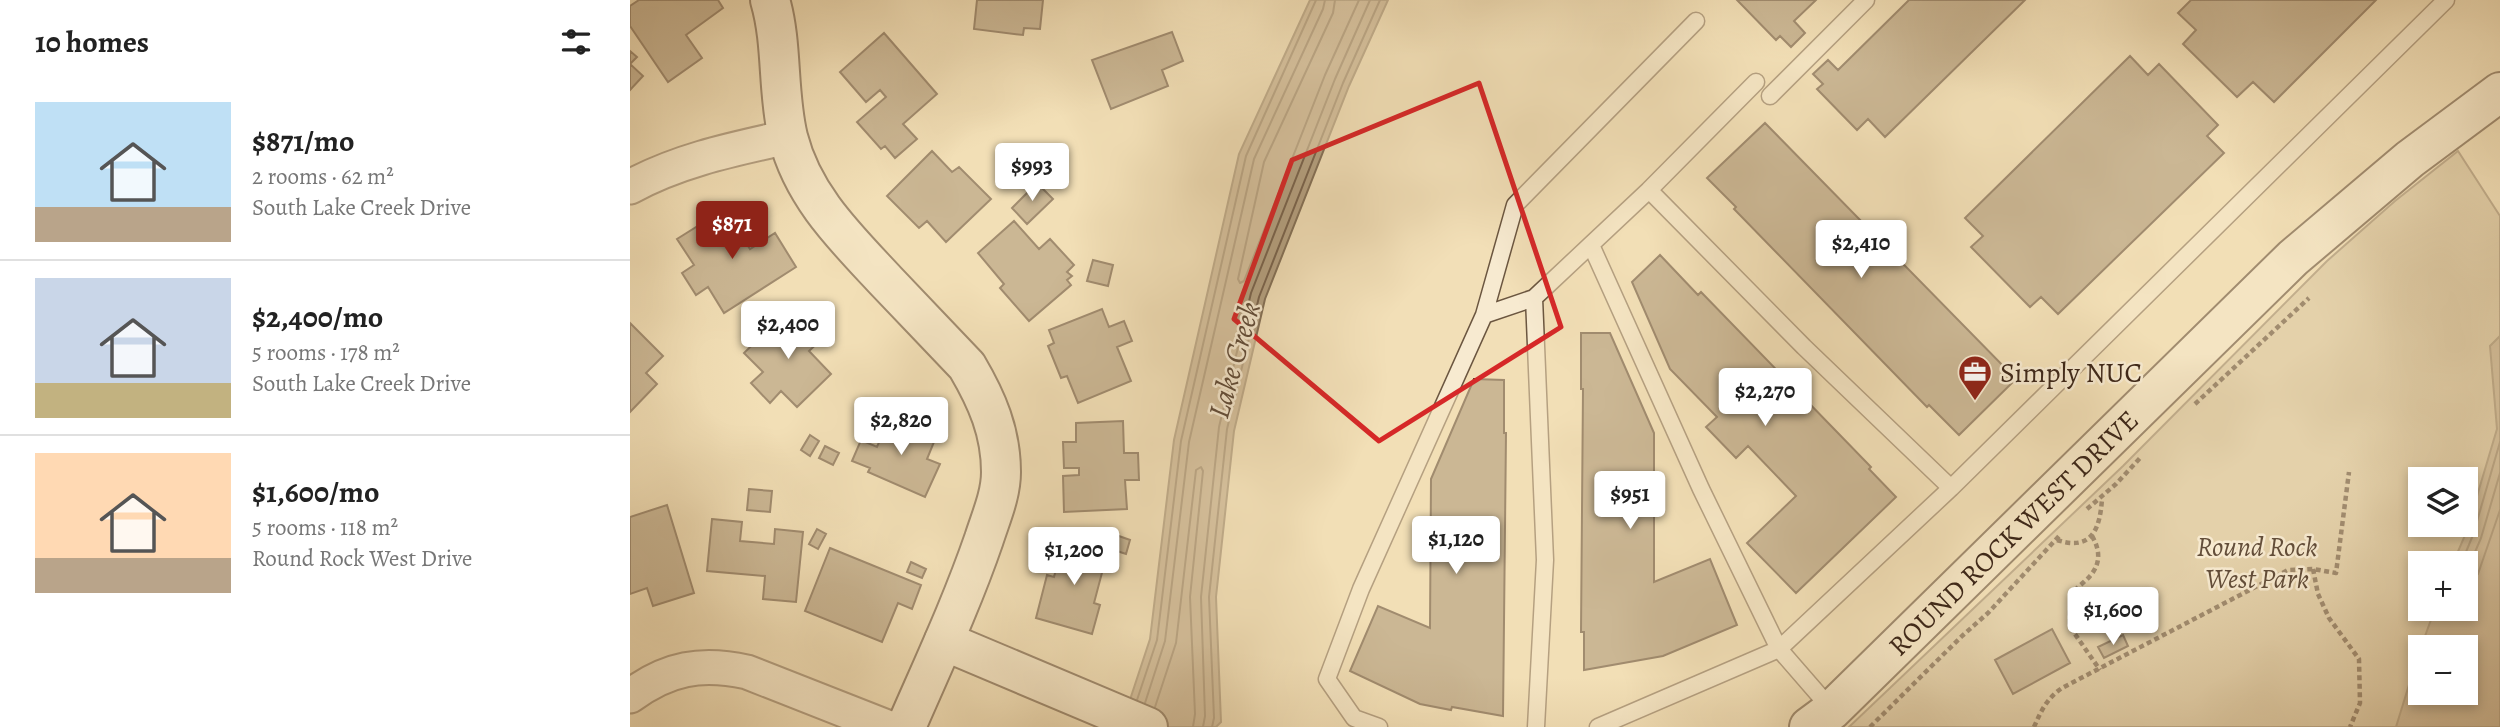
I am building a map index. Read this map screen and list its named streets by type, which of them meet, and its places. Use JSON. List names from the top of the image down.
{
  "streets": {
    "street": ["ROUND ROCK WEST DRIVE"]
  },
  "water": ["Lake Creek"],
  "parks": ["Round Rock West Park"],
  "places": {
    "office": ["Simply NUC"]
  },
  "page": {
    "heading": "10 homes",
    "list": [
      {
        "name": "$871/mo",
        "note": "2 rooms · 62 m² · South Lake Creek Drive"
      },
      {
        "name": "$2,400/mo",
        "note": "5 rooms · 178 m² · South Lake Creek Drive"
      },
      {
        "name": "$1,600/mo",
        "note": "5 rooms · 118 m² · Round Rock West Drive"
      }
    ],
    "price": [
      "$993",
      "$871",
      "$2,410",
      "$2,400",
      "$2,270",
      "$2,820",
      "$951",
      "$1,120",
      "$1,200",
      "$1,600"
    ],
    "map_buttons": ["+", "−"]
  }
}
